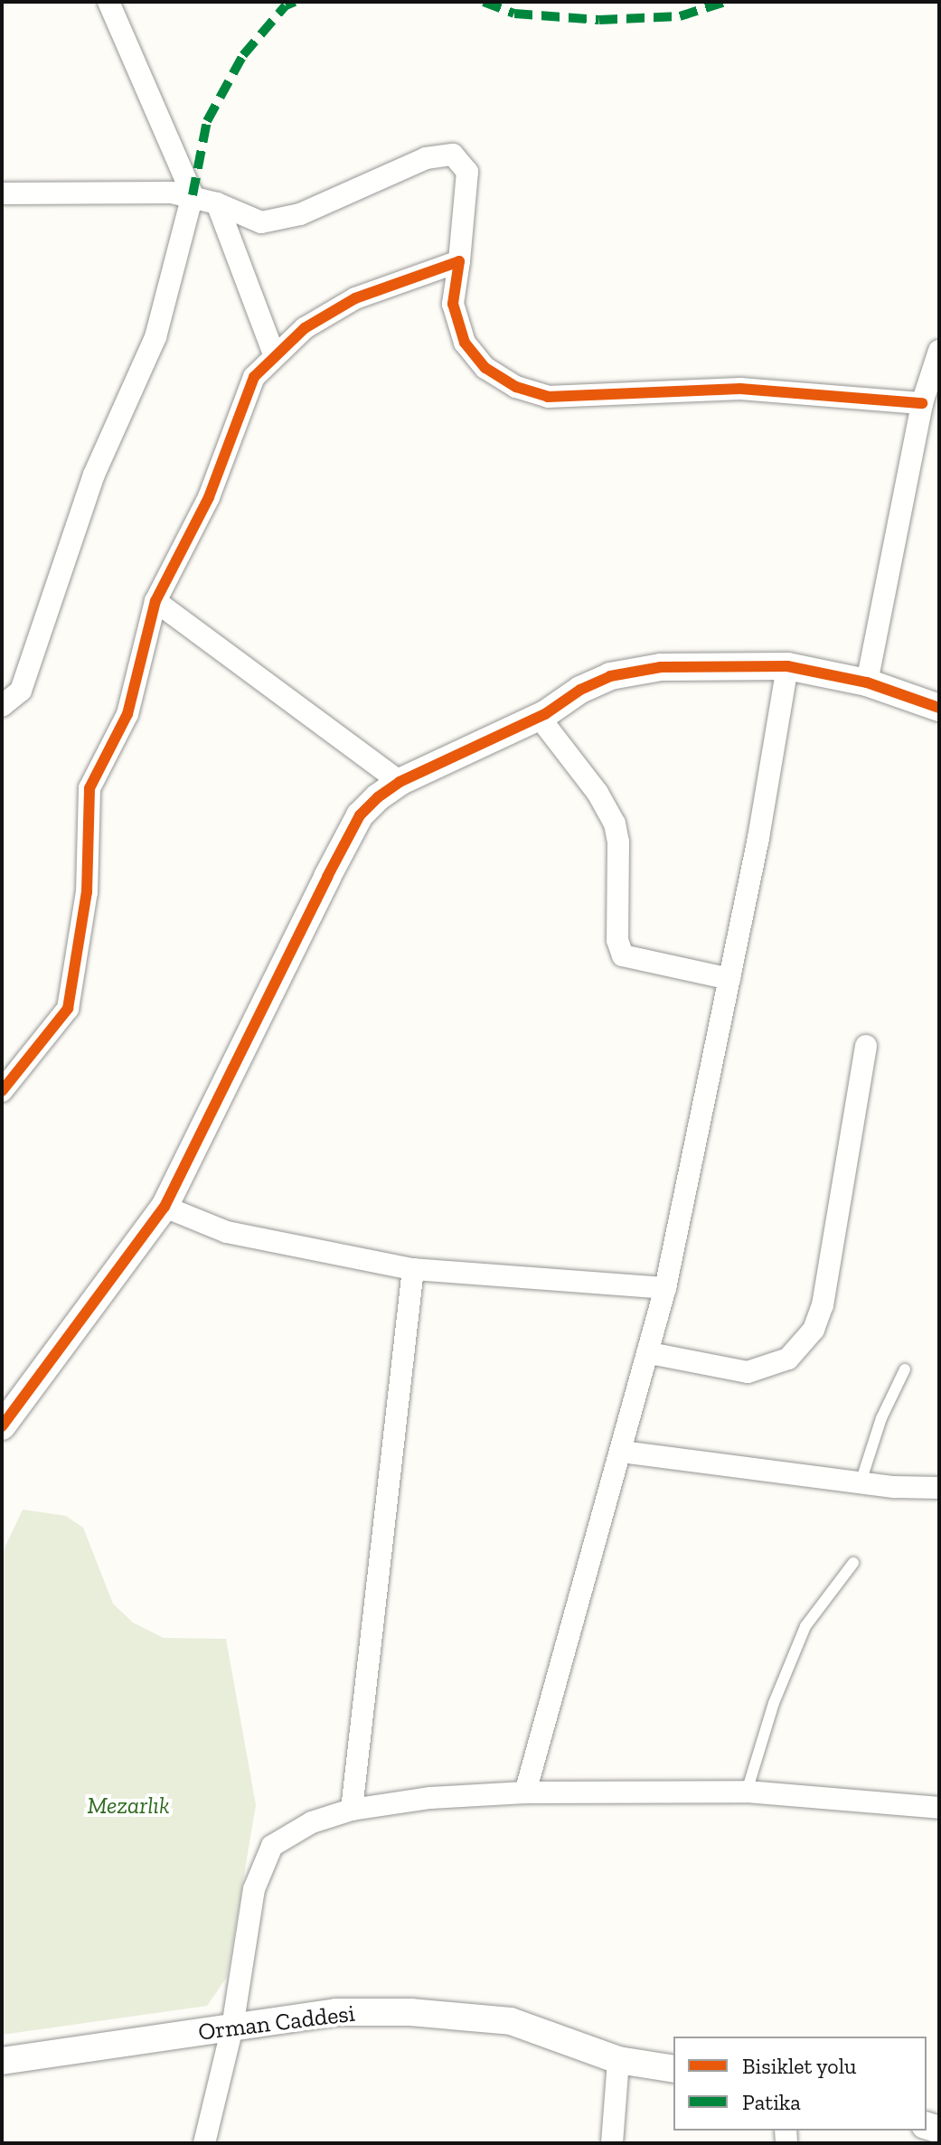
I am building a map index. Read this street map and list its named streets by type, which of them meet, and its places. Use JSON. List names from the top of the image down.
{
  "streets": {
    "street": ["Orman Caddesi"]
  },
  "parks": ["Mezarlık"],
  "legend": ["Bisiklet yolu", "Patika"]
}
